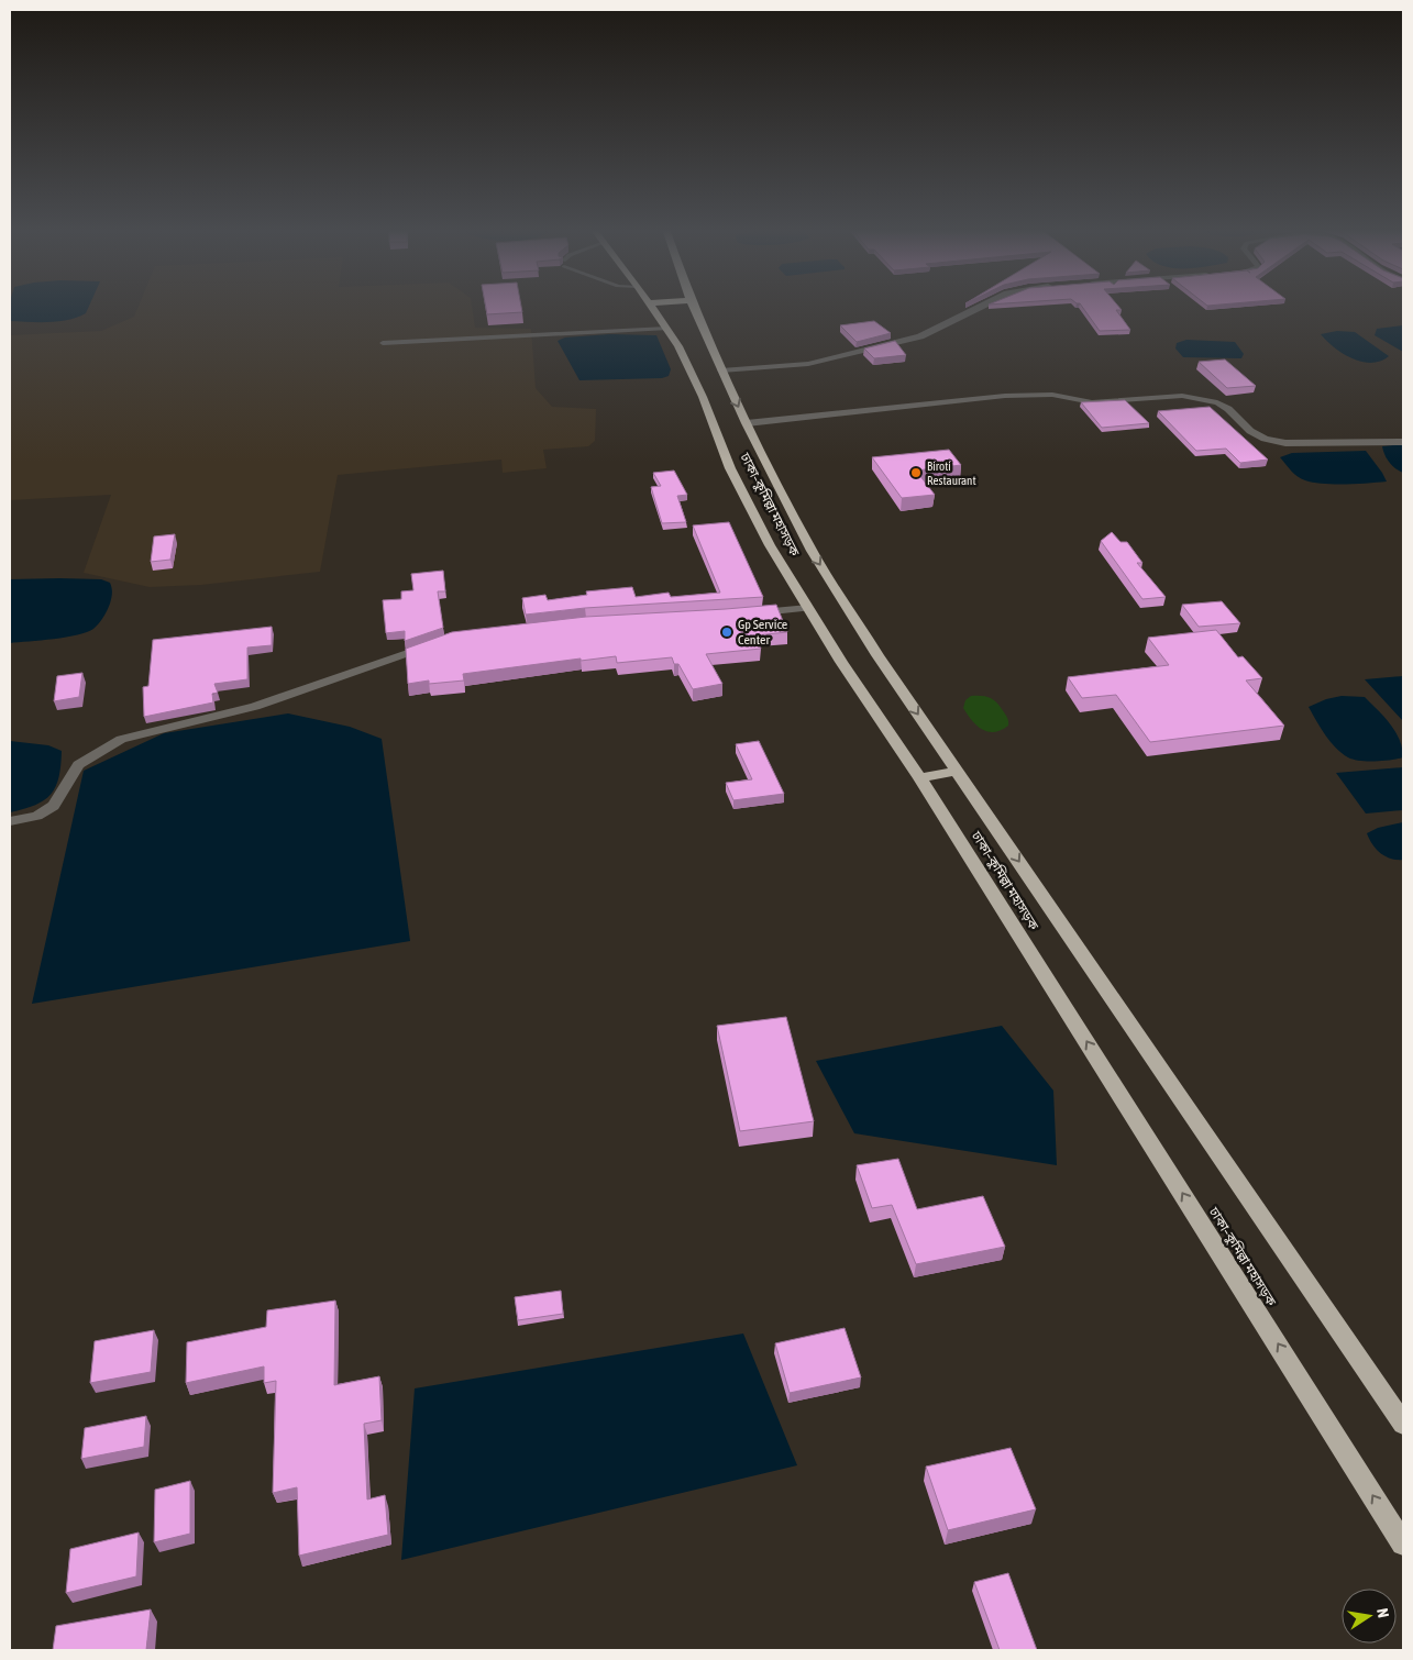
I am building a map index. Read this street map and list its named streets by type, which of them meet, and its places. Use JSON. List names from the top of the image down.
{
  "streets": {
    "highway": ["ঢাকা–কুমিল্লা মহাসড়ক"]
  },
  "places": ["Biroti Restaurant", "Gp Service Center"],
  "north": "right"
}
